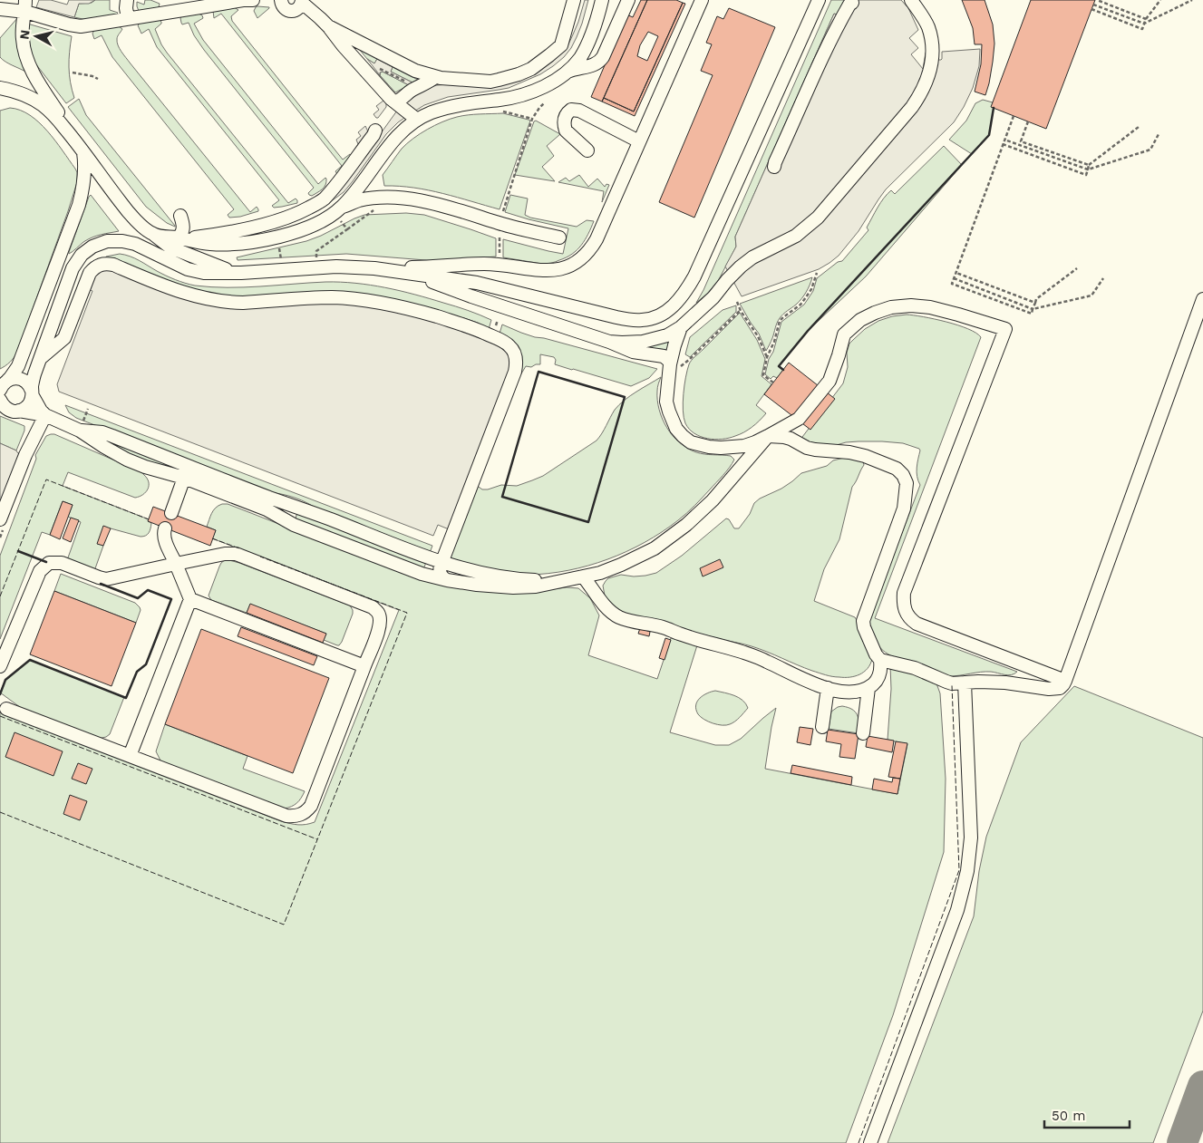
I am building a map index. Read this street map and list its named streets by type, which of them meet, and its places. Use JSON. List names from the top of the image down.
{
  "scale_bar": "50 m",
  "north": "left"
}
